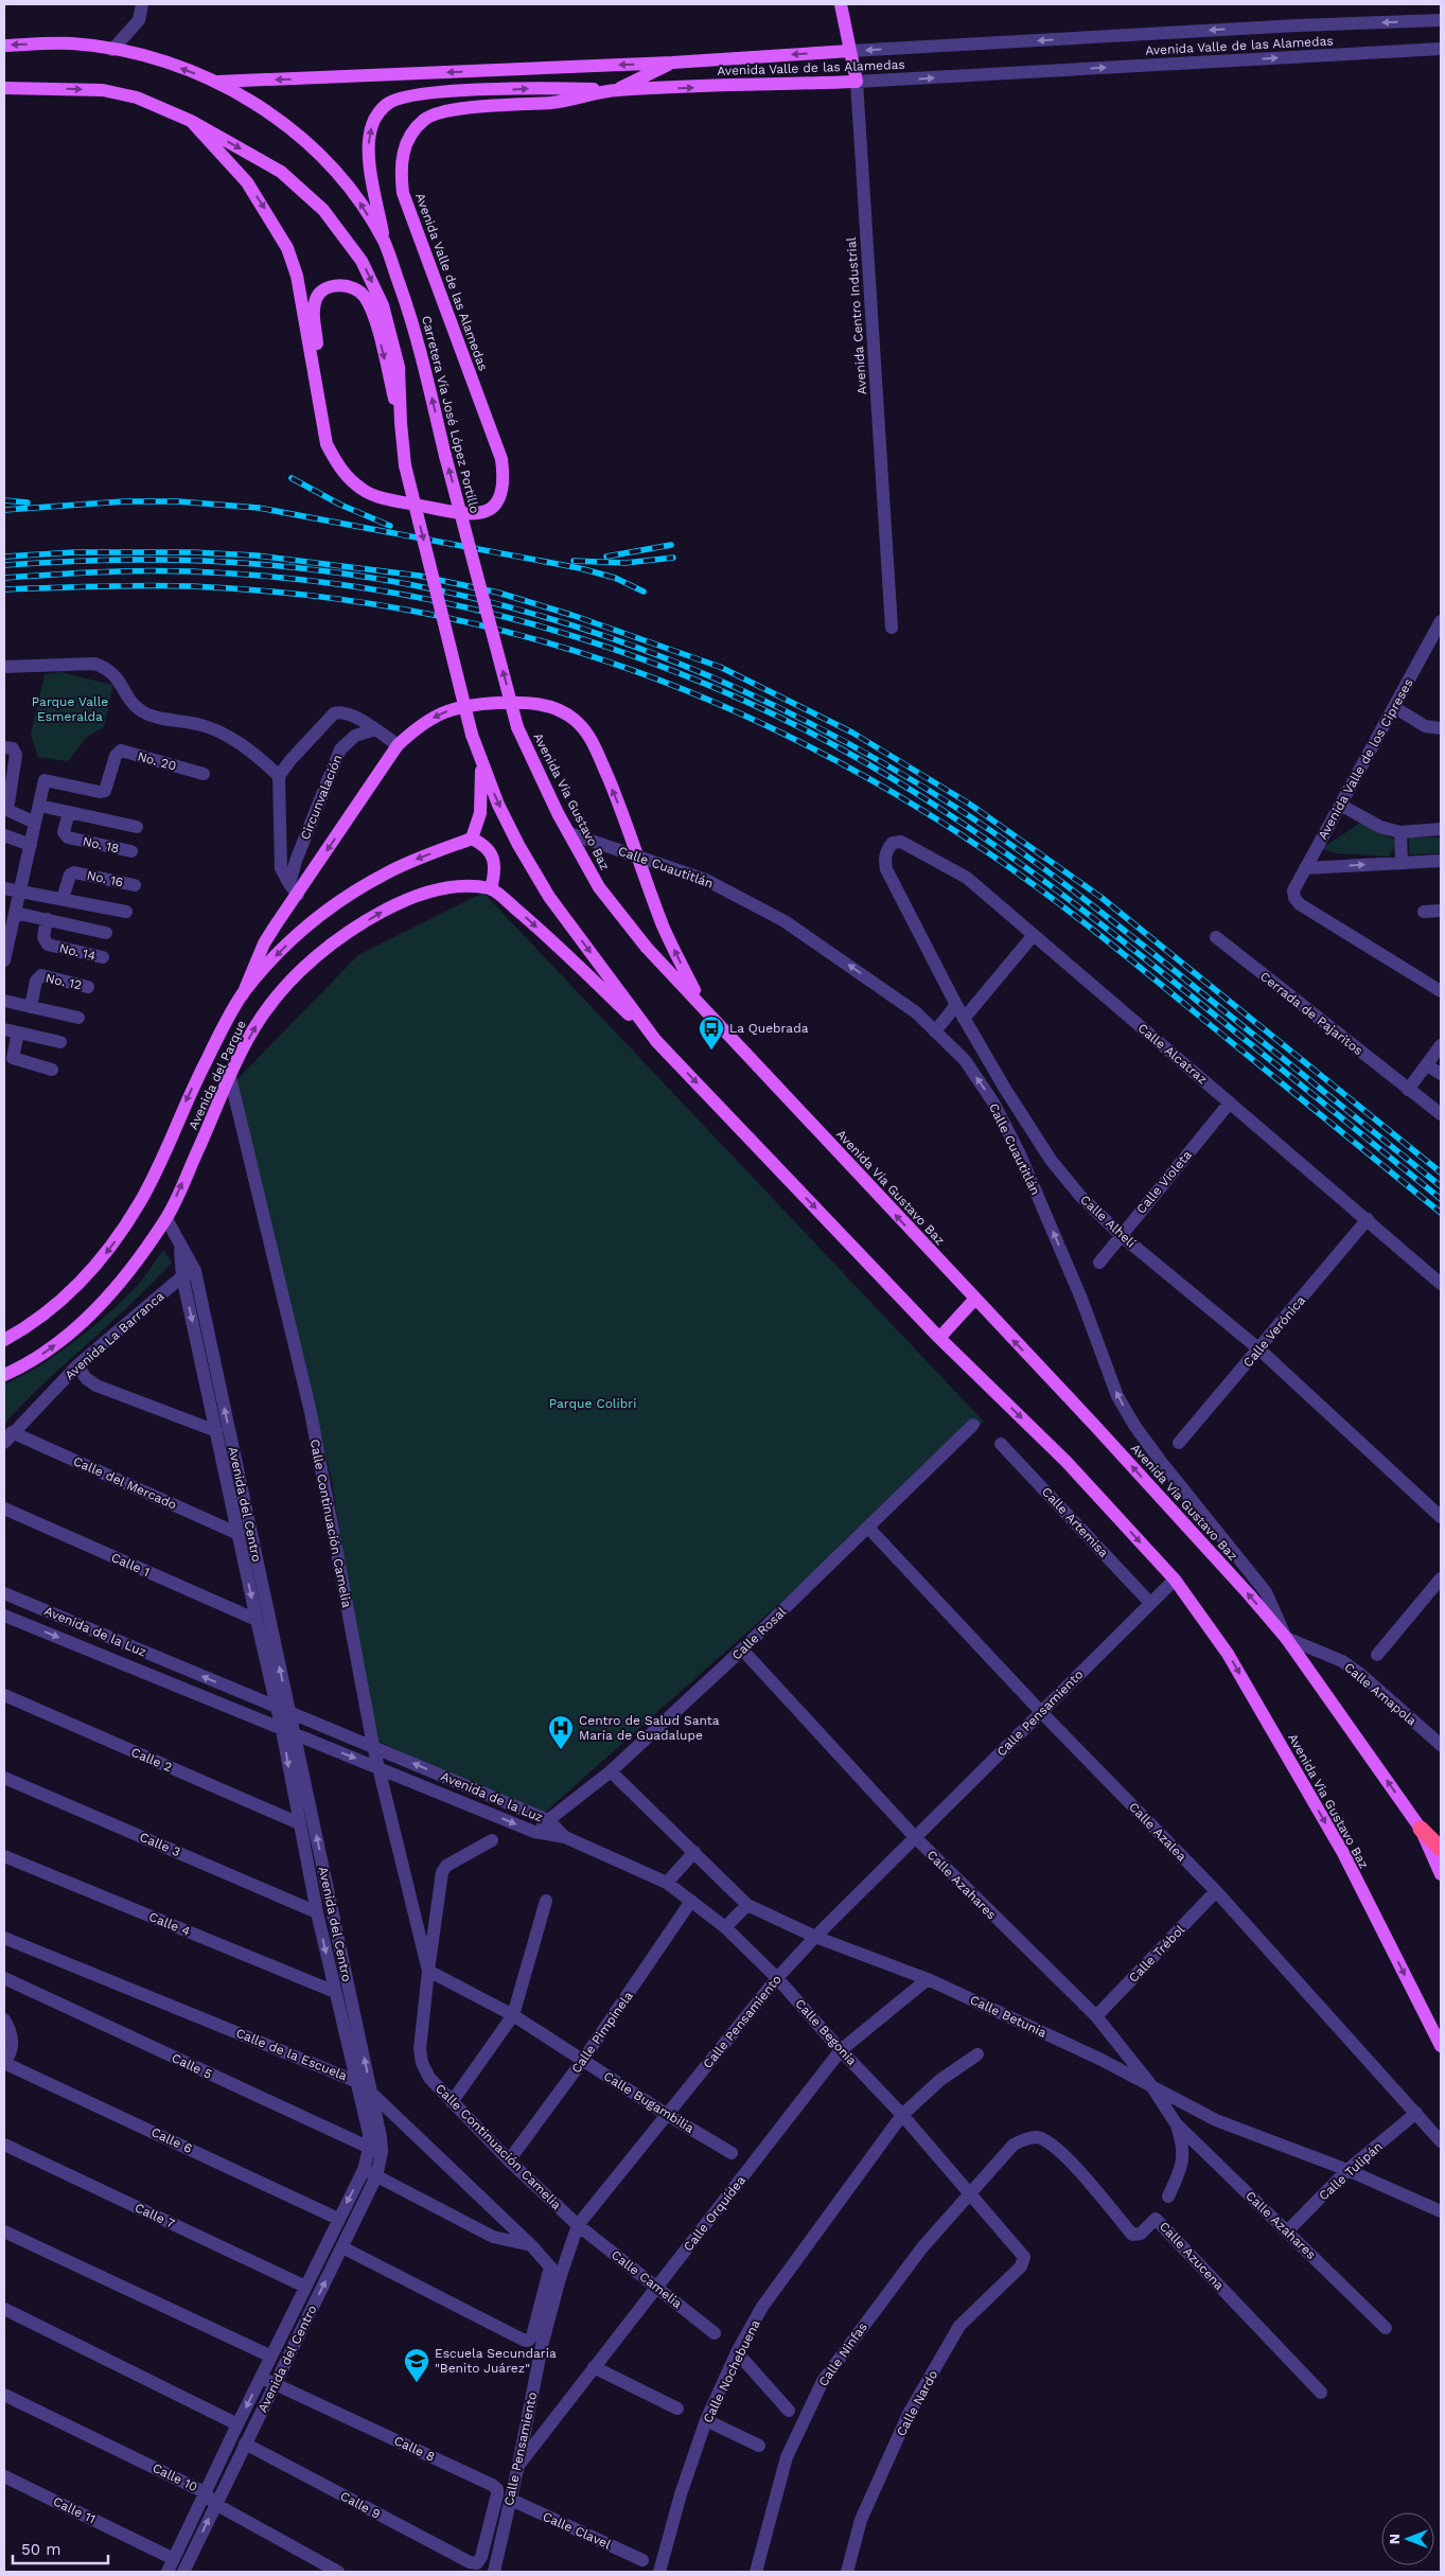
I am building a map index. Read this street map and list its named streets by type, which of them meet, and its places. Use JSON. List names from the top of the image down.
{
  "streets": {
    "main road": [
      "Avenida Valle de las Alamedas",
      "Avenida Centro Industrial",
      "Carretera Vía José López Portillo",
      "Avenida Vía Gustavo Baz",
      "Avenida del Parque",
      "Avenida Via Gustavo Baz"
    ],
    "street": [
      "Avenida Valle de los Cipreses",
      "No. 20",
      "Circunvalación",
      "No. 18",
      "Calle Cuautitlán",
      "No. 16",
      "No. 14",
      "No. 12",
      "Cerrada de Pajaritos",
      "Calle Alcatraz",
      "Calle Violeta",
      "Calle Alhelí",
      "Calle Verónica",
      "Avenida La Barranca",
      "Calle del Mercado",
      "Avenida del Centro",
      "Calle Artemisa",
      "Calle Continuación Camelia",
      "Calle 1",
      "Avenida de la Luz",
      "Calle Rosal",
      "Calle Amapola",
      "Calle Pensamiento",
      "Calle 2",
      "Calle Azalea",
      "Calle 3",
      "Calle Azahares",
      "Calle 4",
      "Calle Trébol",
      "Calle Betunia",
      "Calle Pimpinela",
      "Calle Begonia",
      "Calle de la Escuela",
      "Calle 5",
      "Calle Bugambilia",
      "Calle 6",
      "Calle Tulipán",
      "Calle Orquídea",
      "Calle 7",
      "Calle Azucena",
      "Calle Camelia",
      "Calle Ninfas",
      "Calle Nochebuena",
      "Calle Nardo",
      "Calle 8",
      "Calle 10",
      "Calle 9",
      "Calle 11",
      "Calle Clavel"
    ]
  },
  "crossings": [
    ["Avenida Valle de las Alamedas", "Avenida Centro Industrial"],
    ["Avenida Valle de las Alamedas", "Carretera Vía José López Portillo"],
    ["Carretera Vía José López Portillo", "Avenida Vía Gustavo Baz"],
    ["No. 20", "No. 18"],
    ["Avenida Vía Gustavo Baz", "Calle Cuautitlán"],
    ["Avenida Vía Gustavo Baz", "Calle Amapola"],
    ["Calle Cuautitlán", "Calle Amapola"],
    ["Calle Alcatraz", "Calle Violeta"],
    ["Calle Alcatraz", "Calle Alhelí"],
    ["Calle Alcatraz", "Calle Verónica"],
    ["Avenida del Parque", "Avenida del Centro"],
    ["Avenida del Parque", "Calle Continuación Camelia"],
    ["Calle Violeta", "Calle Alhelí"],
    ["Calle Alhelí", "Calle Verónica"],
    ["Avenida La Barranca", "Calle del Mercado"],
    ["Avenida La Barranca", "Avenida del Centro"],
    ["Calle del Mercado", "Avenida del Centro"],
    ["Avenida del Centro", "Calle 1"],
    ["Avenida del Centro", "Avenida de la Luz"],
    ["Avenida del Centro", "Calle 2"],
    ["Avenida del Centro", "Calle 3"],
    ["Avenida del Centro", "Calle 4"],
    ["Avenida del Centro", "Calle de la Escuela"],
    ["Avenida del Centro", "Calle 5"],
    ["Avenida del Centro", "Calle 6"],
    ["Avenida del Centro", "Calle 7"],
    ["Avenida del Centro", "Calle 8"],
    ["Avenida del Centro", "Calle 10"],
    ["Avenida del Centro", "Calle 9"],
    ["Avenida del Centro", "Calle 11"],
    ["Calle Artemisa", "Calle Pensamiento"],
    ["Calle Continuación Camelia", "Avenida de la Luz"],
    ["Calle Continuación Camelia", "Calle Pensamiento"],
    ["Calle Continuación Camelia", "Calle Pimpinela"],
    ["Calle Continuación Camelia", "Calle Bugambilia"],
    ["Calle Continuación Camelia", "Calle Camelia"],
    ["Avenida de la Luz", "Calle Rosal"],
    ["Avenida de la Luz", "Calle Begonia"],
    ["Calle Rosal", "Calle Azalea"],
    ["Calle Rosal", "Calle Azahares"],
    ["Calle Rosal", "Calle Betunia"],
    ["Calle Pensamiento", "Avenida Via Gustavo Baz"],
    ["Calle Pensamiento", "Calle Azalea"],
    ["Calle Pensamiento", "Calle Azahares"],
    ["Calle Pensamiento", "Calle Betunia"],
    ["Calle Pensamiento", "Calle Begonia"],
    ["Calle Pensamiento", "Calle Bugambilia"],
    ["Calle Pensamiento", "Calle Orquídea"],
    ["Calle Pensamiento", "Calle Camelia"],
    ["Calle Pensamiento", "Calle Clavel"],
    ["Calle Azalea", "Calle Trébol"],
    ["Calle Azalea", "Calle Tulipán"],
    ["Calle Azahares", "Calle Trébol"],
    ["Calle Azahares", "Calle Betunia"],
    ["Calle Azahares", "Calle Tulipán"],
    ["Calle Betunia", "Calle Tulipán"],
    ["Calle Betunia", "Calle Orquídea"],
    ["Calle Pimpinela", "Calle Begonia"],
    ["Calle Pimpinela", "Calle Bugambilia"],
    ["Calle Begonia", "Calle Orquídea"],
    ["Calle Begonia", "Calle Ninfas"],
    ["Calle Begonia", "Calle Nochebuena"],
    ["Calle Begonia", "Calle Nardo"],
    ["Calle Orquídea", "Calle Camelia"],
    ["Calle Azucena", "Calle Ninfas"],
    ["Calle 8", "Calle 9"]
  ],
  "one_way": ["Calle Cuautitlán"],
  "parks": ["Parque Valle Esmeralda", "Parque Colibri"],
  "places": {
    "bus stop": ["La Quebrada"],
    "hospital": ["Centro de Salud Santa María de Guadalupe"],
    "school or university": ["Escuela Secundaria \"Benito Juárez\""]
  },
  "scale_bar": "50 m",
  "north": "left"
}
